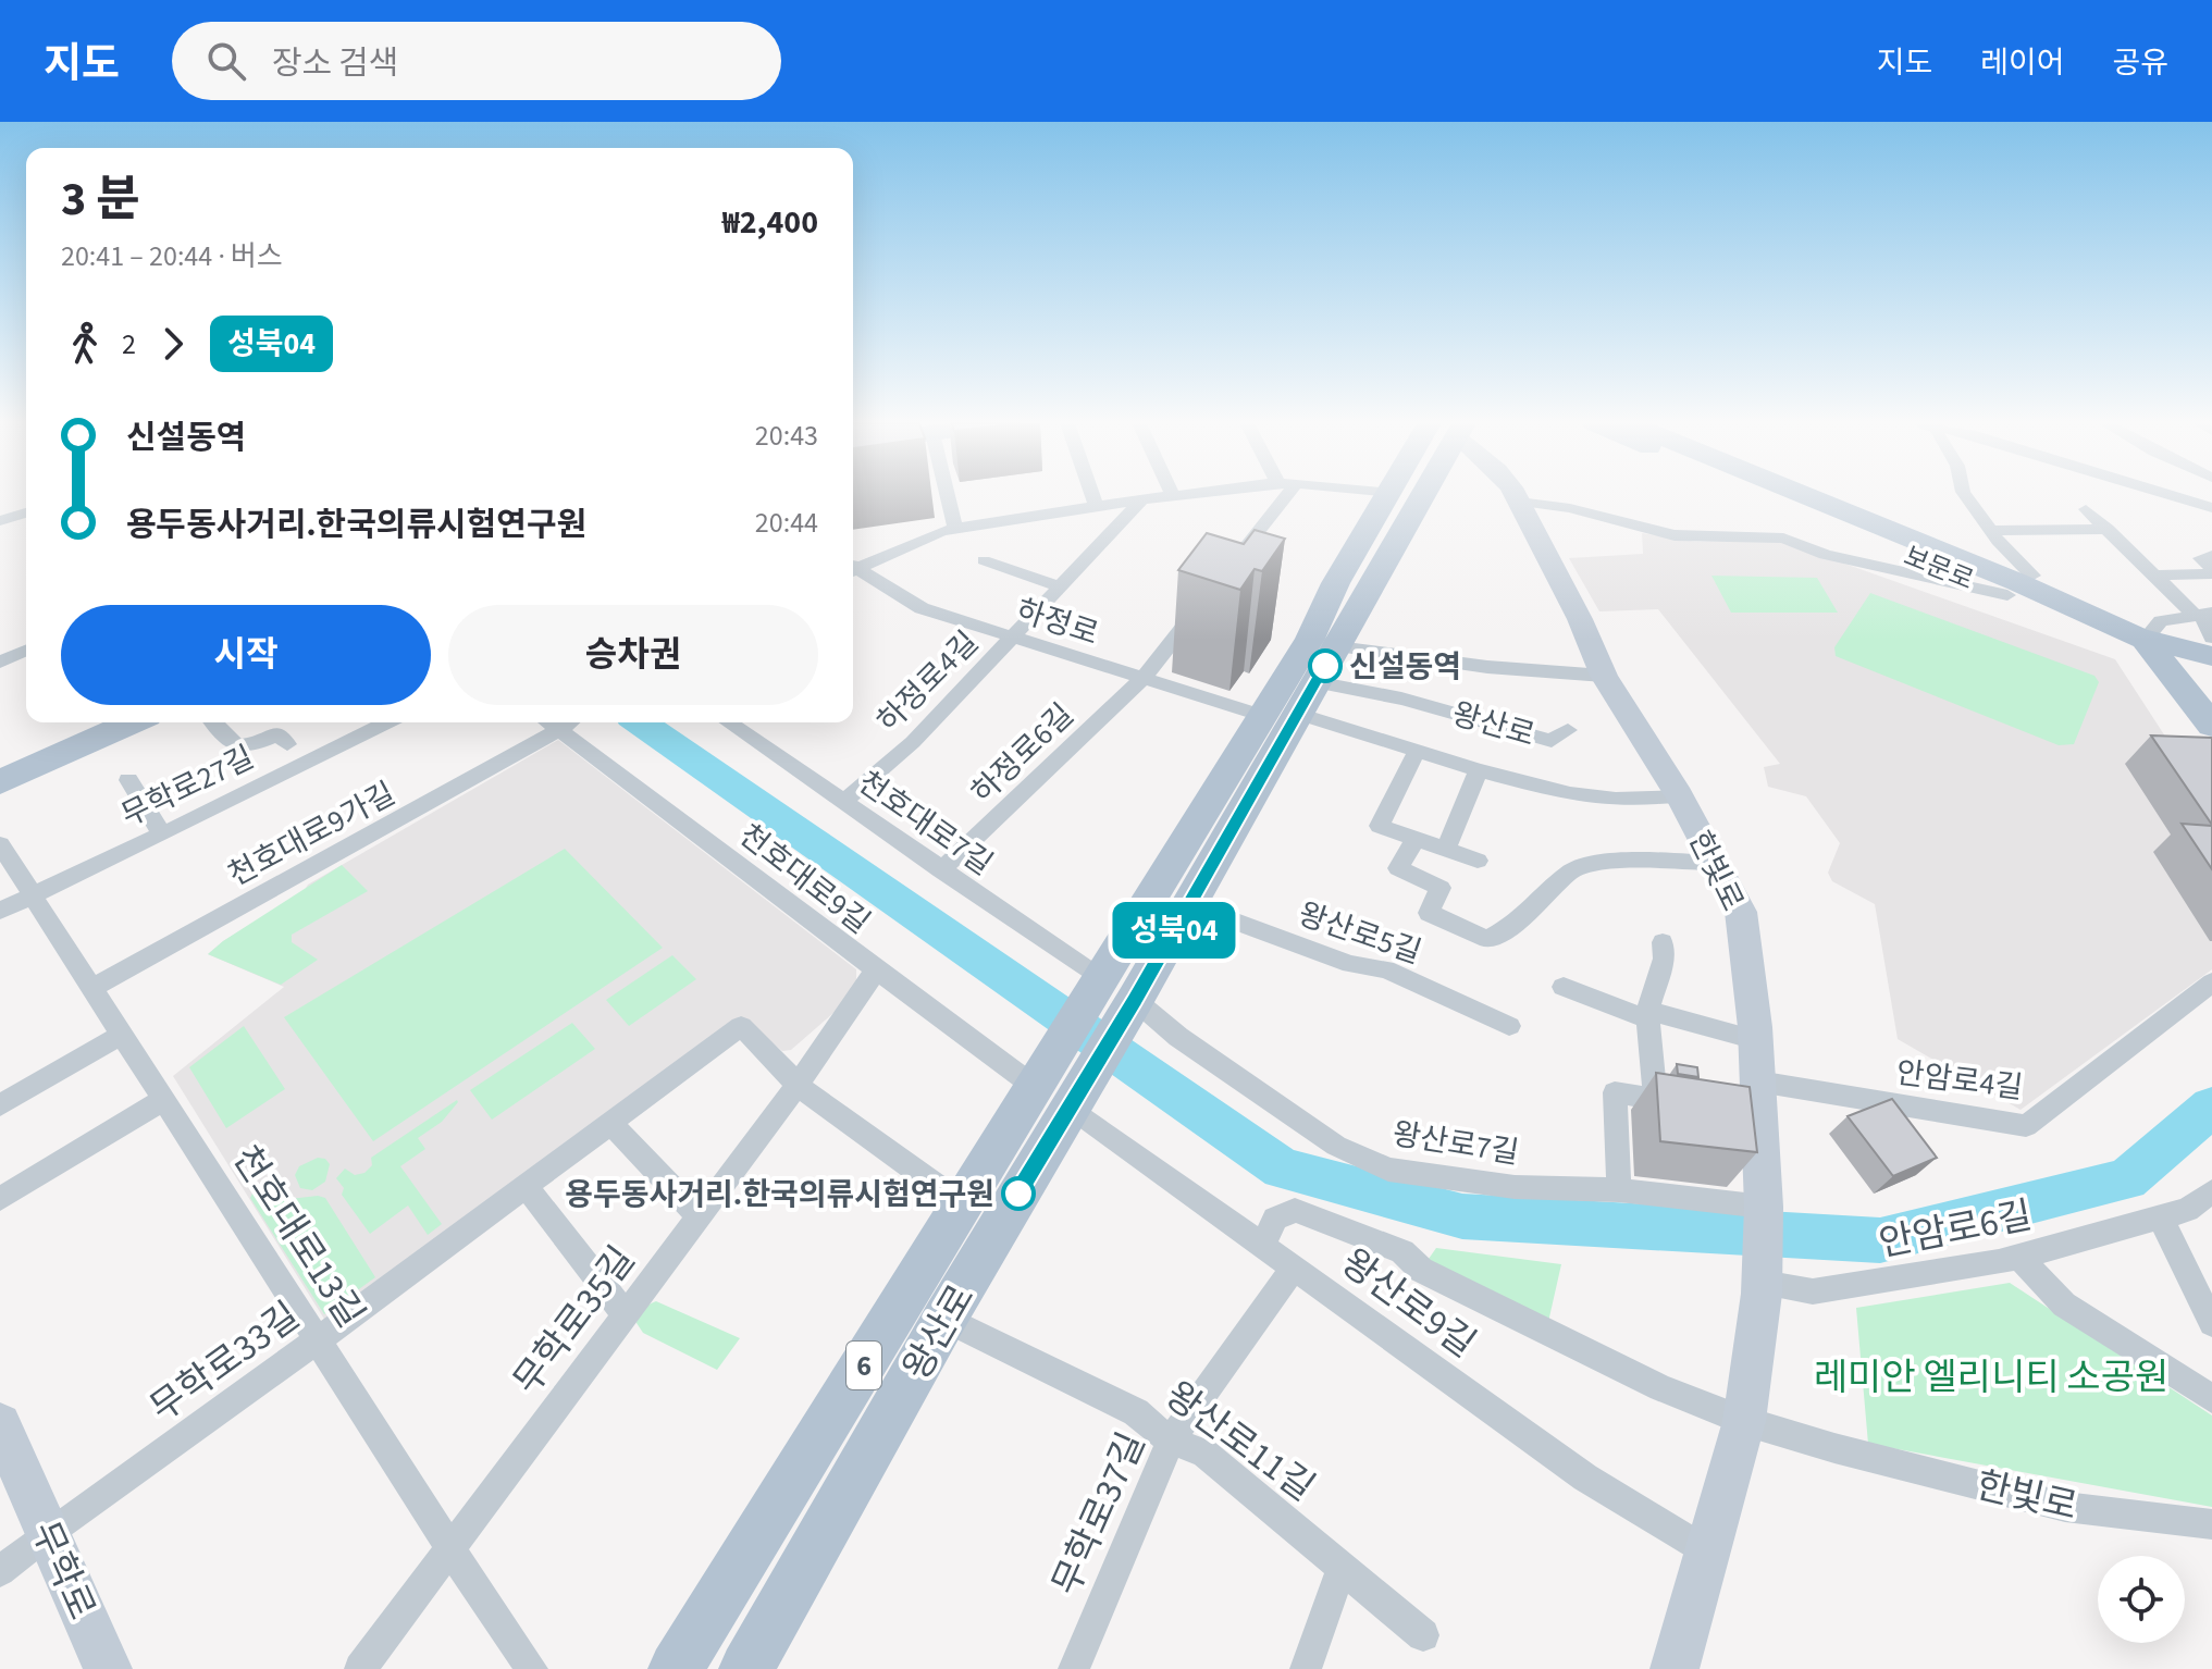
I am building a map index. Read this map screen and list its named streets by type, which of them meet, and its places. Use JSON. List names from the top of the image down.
{
  "streets": {
    "main road": ["보문로", "왕산로", "6"],
    "street": [
      "하정로",
      "하정로4길",
      "하정로6길",
      "무학로27길",
      "천호대로7길",
      "천호대로9가길",
      "한빛로",
      "천호대로9길",
      "왕산로5길",
      "안암로4길",
      "왕산로7길",
      "안암로6길",
      "천호대로13길",
      "왕산로9길",
      "무학로35길",
      "무학로33길",
      "왕산로11길",
      "무학로37길",
      "무학로"
    ]
  },
  "crossings": [
    ["하정로", "하정로4길"],
    ["하정로", "하정로6길"],
    ["하정로", "6"],
    ["하정로4길", "천호대로7길"],
    ["왕산로", "한빛로"],
    ["왕산로", "천호대로9길"],
    ["왕산로", "왕산로9길"],
    ["왕산로", "6"],
    ["왕산로", "왕산로11길"],
    ["하정로6길", "천호대로7길"],
    ["무학로27길", "천호대로13길"],
    ["천호대로7길", "6"],
    ["천호대로9가길", "천호대로9길"],
    ["천호대로9가길", "천호대로13길"],
    ["한빛로", "안암로4길"],
    ["한빛로", "왕산로7길"],
    ["한빛로", "안암로6길"],
    ["한빛로", "왕산로9길"],
    ["천호대로9길", "왕산로9길"],
    ["천호대로9길", "무학로35길"],
    ["천호대로9길", "6"],
    ["왕산로5길", "6"],
    ["왕산로7길", "6"],
    ["천호대로13길", "무학로35길"],
    ["천호대로13길", "무학로33길"],
    ["왕산로9길", "6"],
    ["왕산로9길", "무학로37길"],
    ["무학로35길", "무학로33길"],
    ["무학로33길", "무학로"],
    ["왕산로11길", "무학로37길"]
  ],
  "parks": ["레미안 엘리니티 소공원"],
  "places": ["신설동역", "용두동사거리.한국의류시험연구원"],
  "lines": ["bus line 성북04"],
  "page": {
    "header": "지도",
    "search": "장소 검색",
    "nav": ["지도", "레이어", "공유"],
    "on_map": "성북04",
    "heading": ["3 분", "20:41 – 20:44 · 버스", "₩2,400"],
    "legs": ["2", "성북04"],
    "list": [
      {
        "name": "신설동역",
        "value": "20:43"
      },
      {
        "name": "용두동사거리.한국의류시험연구원",
        "value": "20:44"
      }
    ],
    "buttons": ["시작", "승차권"]
  }
}
